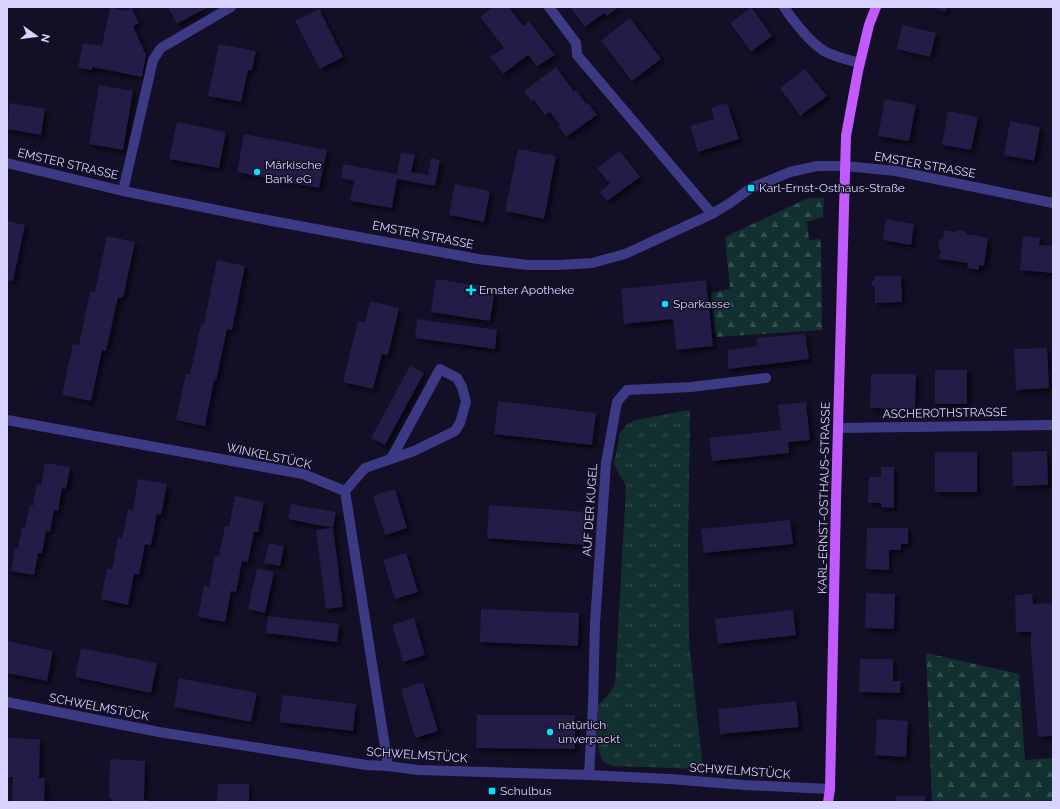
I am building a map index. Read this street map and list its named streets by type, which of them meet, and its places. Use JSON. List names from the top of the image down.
{
  "streets": {
    "main road": ["KARL-ERNST-OSTHAUS-STRASSE"],
    "street": [
      "EMSTER STRASSE",
      "ASCHEROTHSTRASSE",
      "WINKELSTÜCK",
      "AUF DER KUGEL",
      "SCHWELMSTÜCK"
    ]
  },
  "crossings": [
    ["EMSTER STRASSE", "KARL-ERNST-OSTHAUS-STRASSE"],
    ["ASCHEROTHSTRASSE", "KARL-ERNST-OSTHAUS-STRASSE"],
    ["KARL-ERNST-OSTHAUS-STRASSE", "SCHWELMSTÜCK"],
    ["AUF DER KUGEL", "SCHWELMSTÜCK"]
  ],
  "places": {
    "other": ["Märkische Bank eG", "Sparkasse", "natürlich unverpackt"],
    "transit": ["Karl-Ernst-Osthaus-Straße", "Schulbus"],
    "health": ["Emster Apotheke"]
  },
  "north": "right"
}
